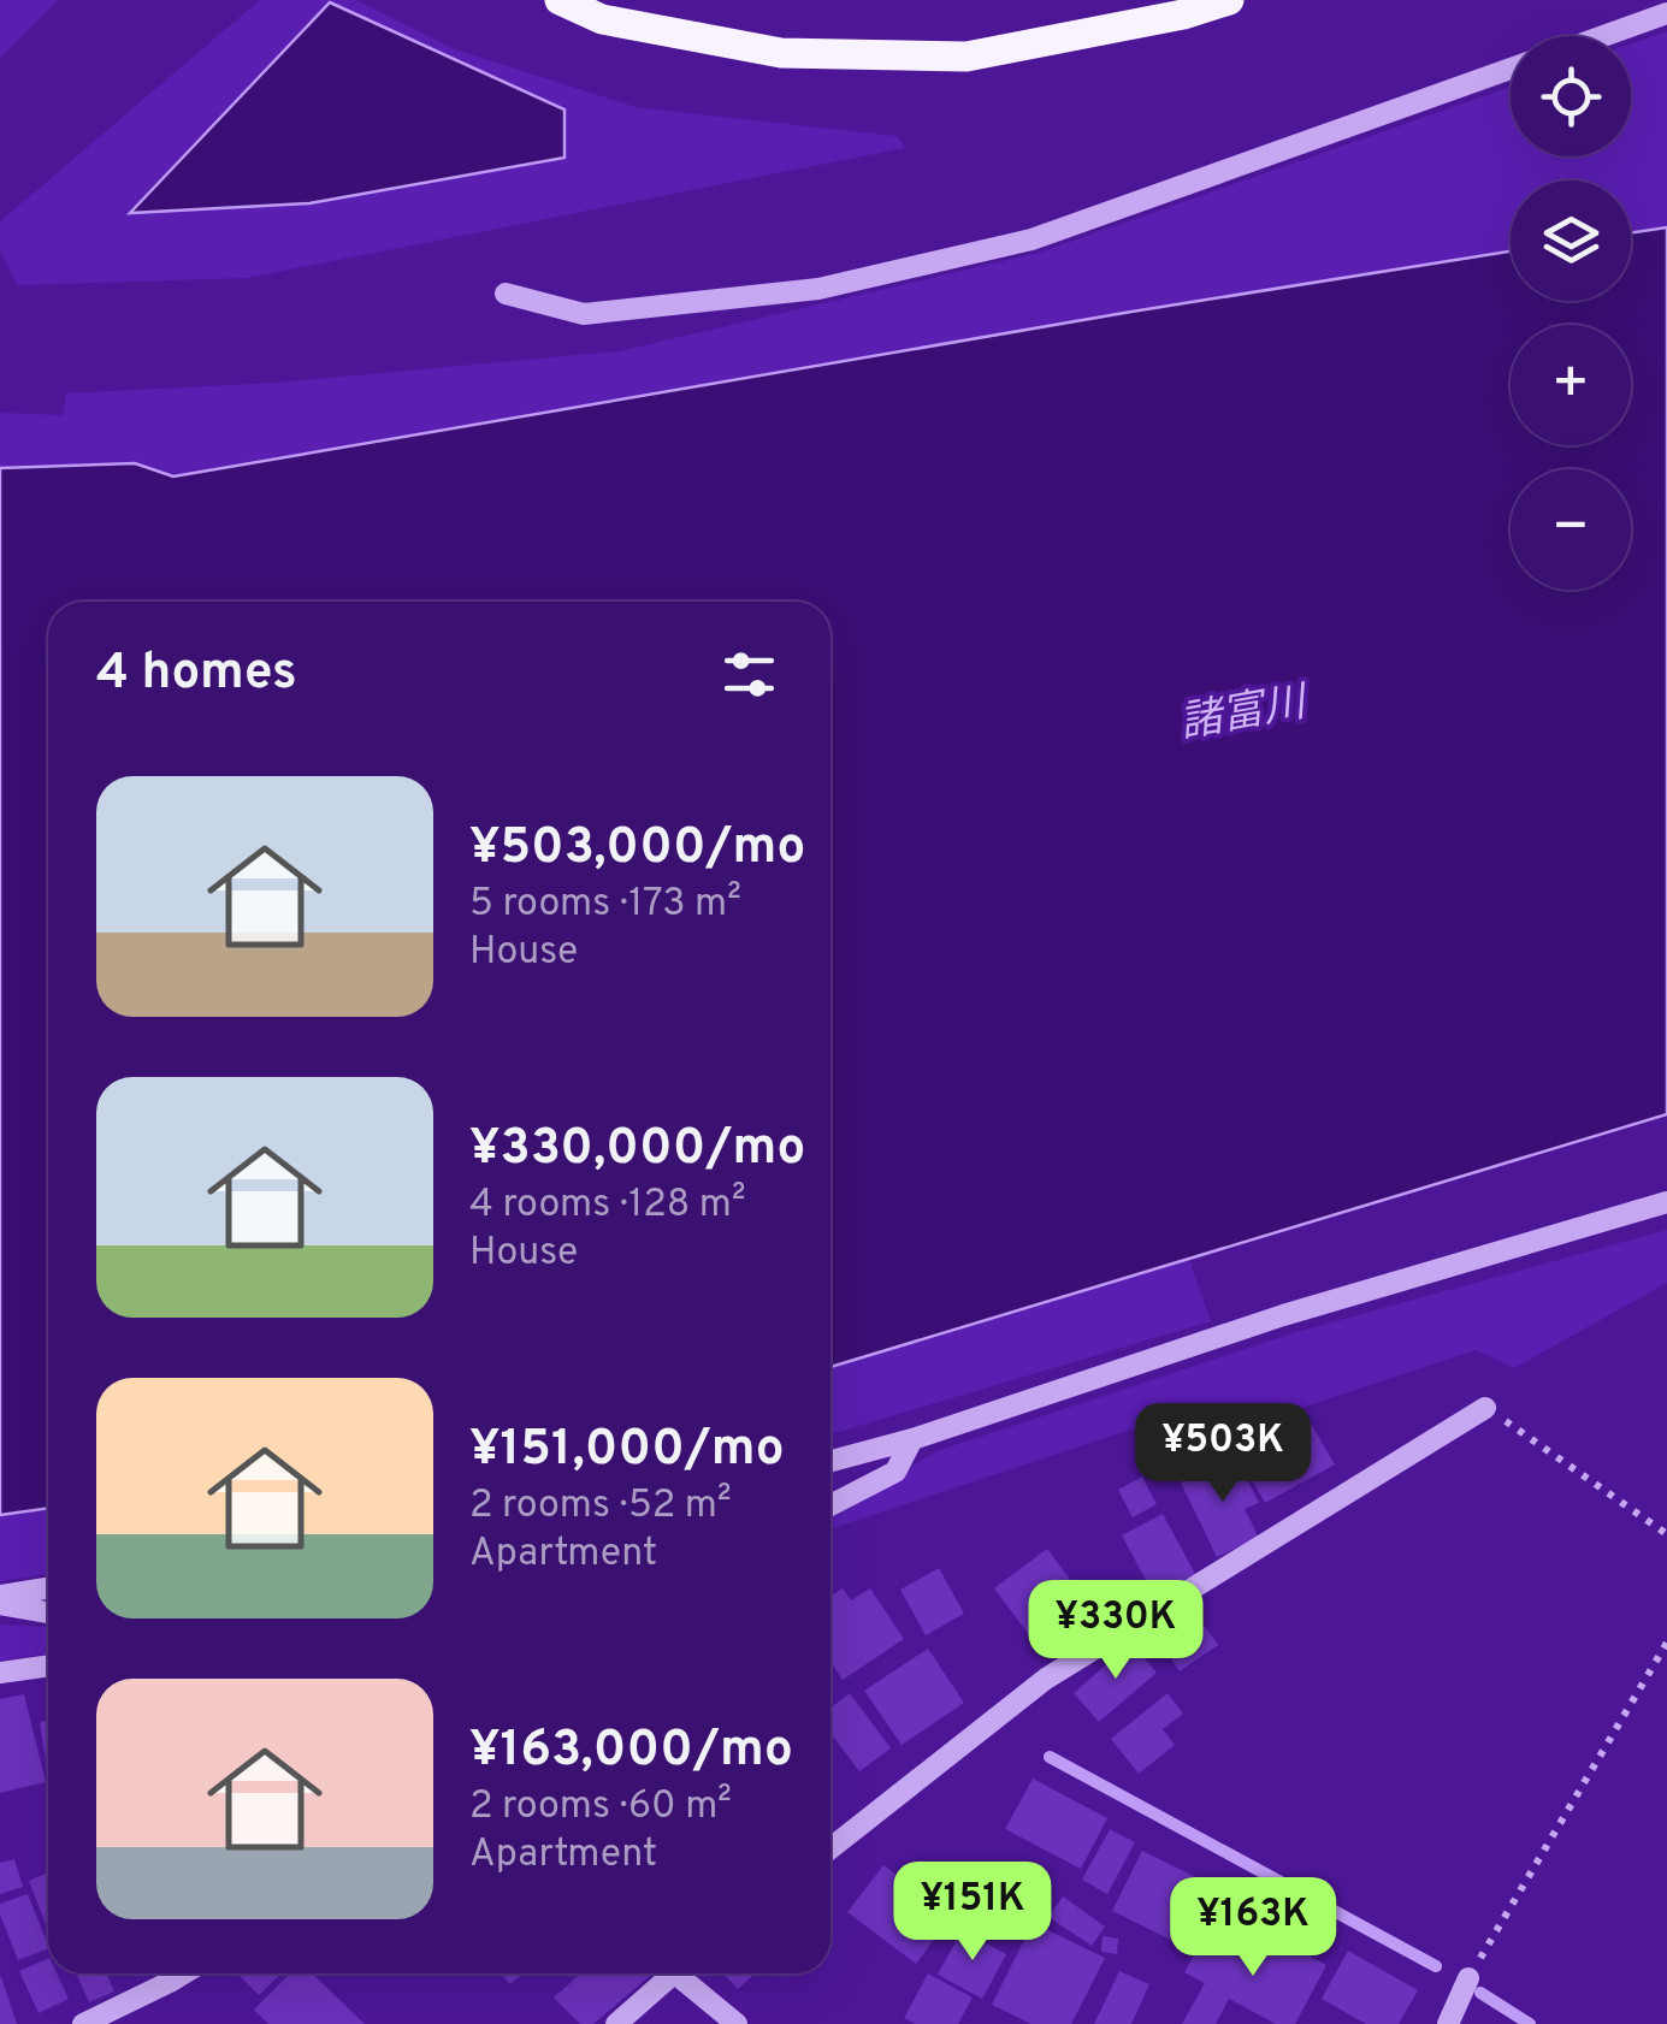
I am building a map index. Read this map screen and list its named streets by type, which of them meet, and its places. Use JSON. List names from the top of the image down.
{
  "water": ["諸富川"],
  "page": {
    "map_buttons": ["+", "−"],
    "heading": "4 homes",
    "list": [
      {
        "name": "¥503,000/mo",
        "note": "5 rooms · 173 m² · House"
      },
      {
        "name": "¥330,000/mo",
        "note": "4 rooms · 128 m² · House"
      },
      {
        "name": "¥151,000/mo",
        "note": "2 rooms · 52 m² · Apartment"
      },
      {
        "name": "¥163,000/mo",
        "note": "2 rooms · 60 m² · Apartment"
      }
    ],
    "price": [
      "¥503K",
      "¥330K",
      "¥151K",
      "¥163K"
    ]
  }
}
